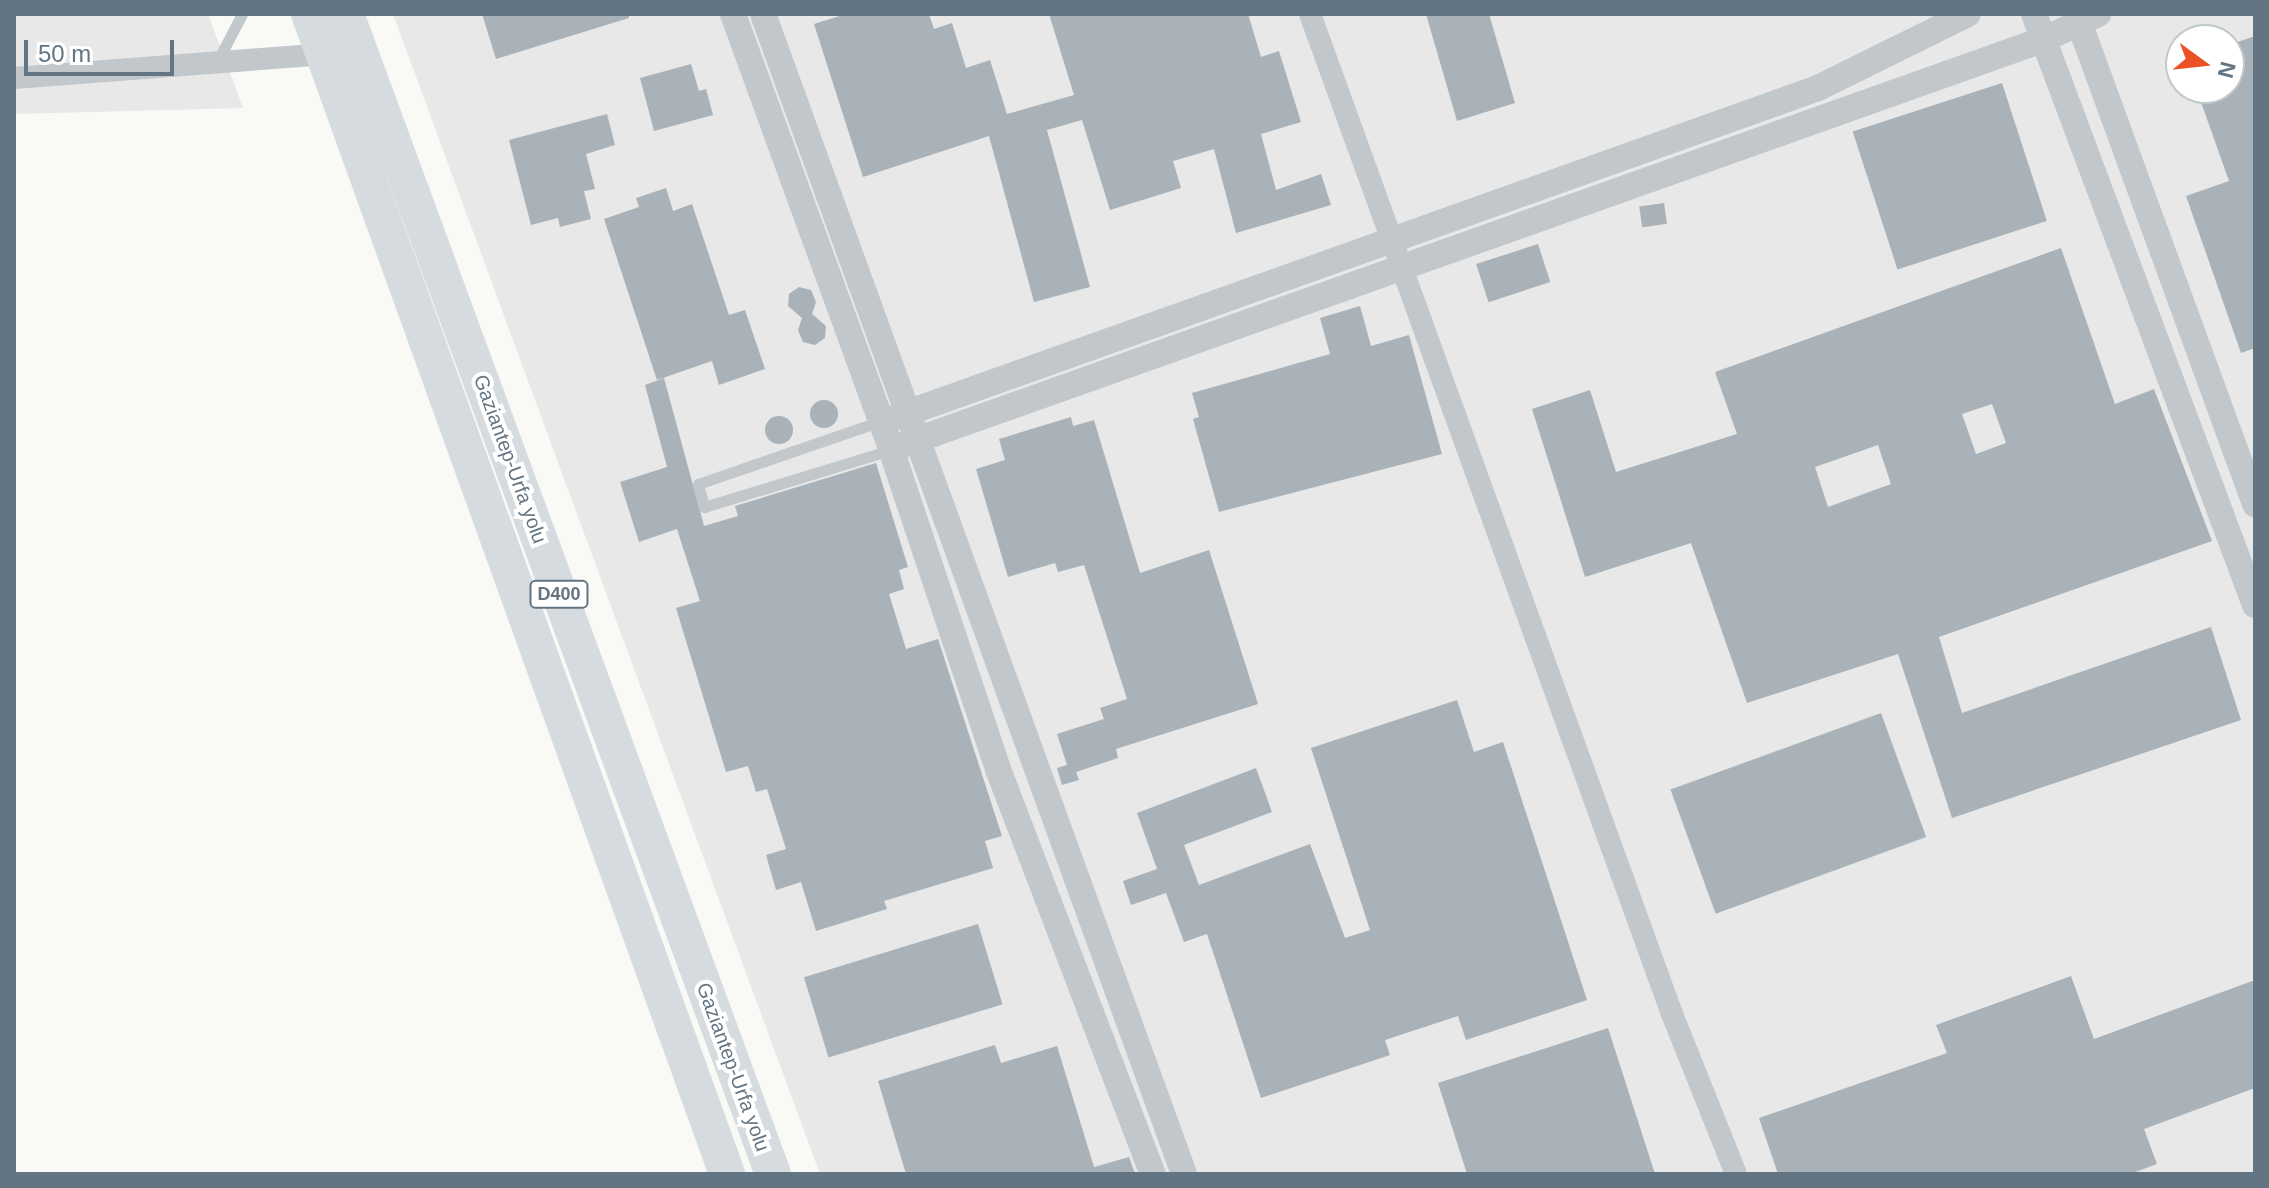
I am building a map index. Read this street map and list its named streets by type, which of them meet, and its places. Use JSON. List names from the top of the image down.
{
  "streets": {
    "highway": ["Gaziantep-Urfa yolu", "D400"]
  },
  "scale_bar": "50 m",
  "north": "right"
}
